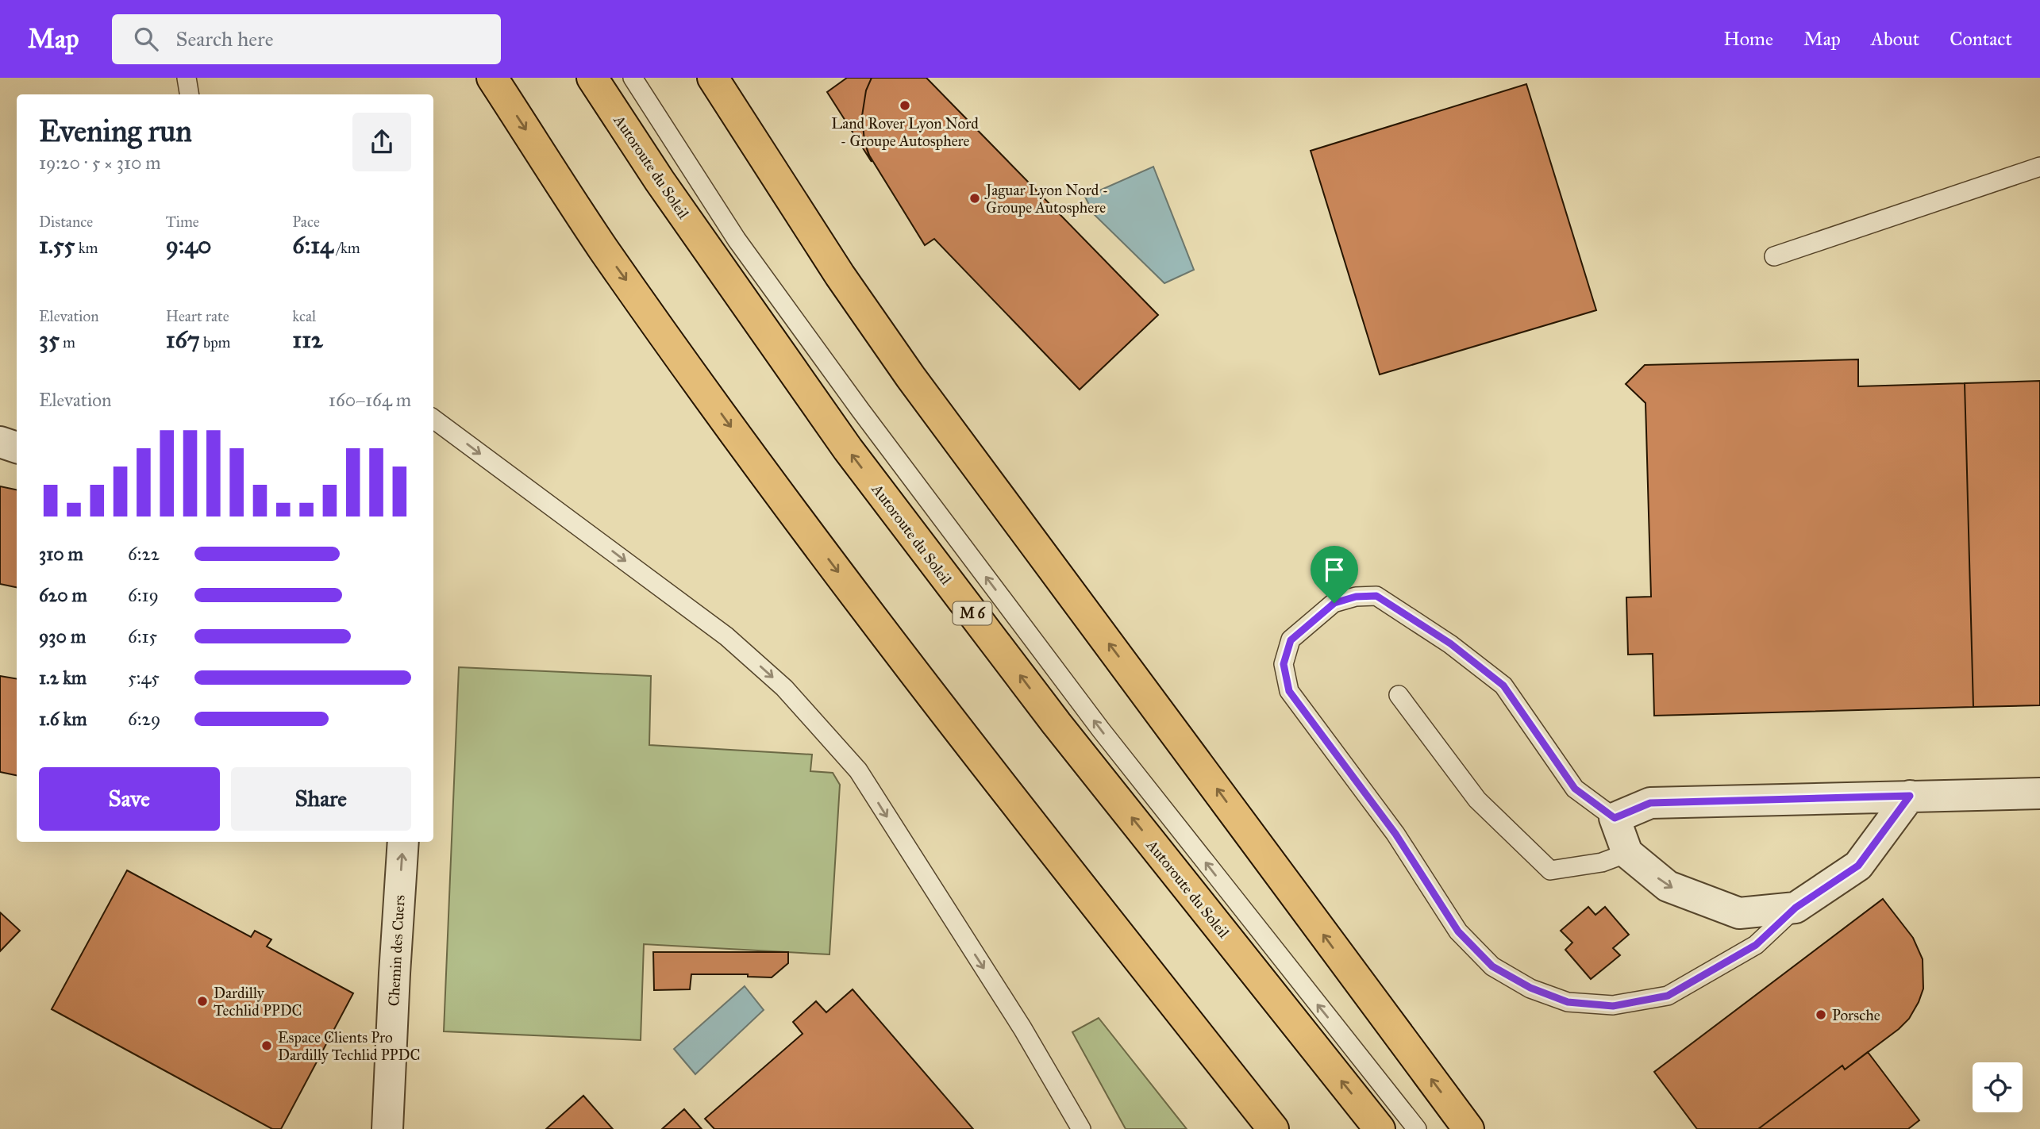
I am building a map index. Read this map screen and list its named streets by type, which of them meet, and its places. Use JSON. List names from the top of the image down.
{
  "streets": {
    "highway": ["Autoroute du Soleil", "M 6"],
    "street": ["Chemin des Cuers"]
  },
  "one_way": ["Chemin des Cuers"],
  "places": [
    "Land Rover Lyon Nord - Groupe Autosphere",
    "Jaguar Lyon Nord - Groupe Autosphere",
    "Dardilly Techlid PPDC",
    "Porsche",
    "Espace Clients Pro Dardilly Techlid PPDC"
  ],
  "page": {
    "header": "Map",
    "search": "Search here",
    "nav": [
      "Home",
      "Map",
      "About",
      "Contact"
    ],
    "heading": ["Evening run", "19:20 · 5 × 310 m"],
    "stats": [
      ["Distance", "1.55 km"],
      ["Time", "9:40"],
      ["Pace", "6:14 /km"],
      ["Elevation", "35 m"],
      ["Heart rate", "167 bpm"],
      ["kcal", "112"]
    ],
    "chart": ["Elevation", "160–164 m"],
    "list": [
      {
        "name": "310 m",
        "note": "6:22"
      },
      {
        "name": "620 m",
        "note": "6:19"
      },
      {
        "name": "930 m",
        "note": "6:15"
      },
      {
        "name": "1.2 km",
        "note": "5:45"
      },
      {
        "name": "1.6 km",
        "note": "6:29"
      }
    ],
    "buttons": ["Save", "Share"]
  }
}
